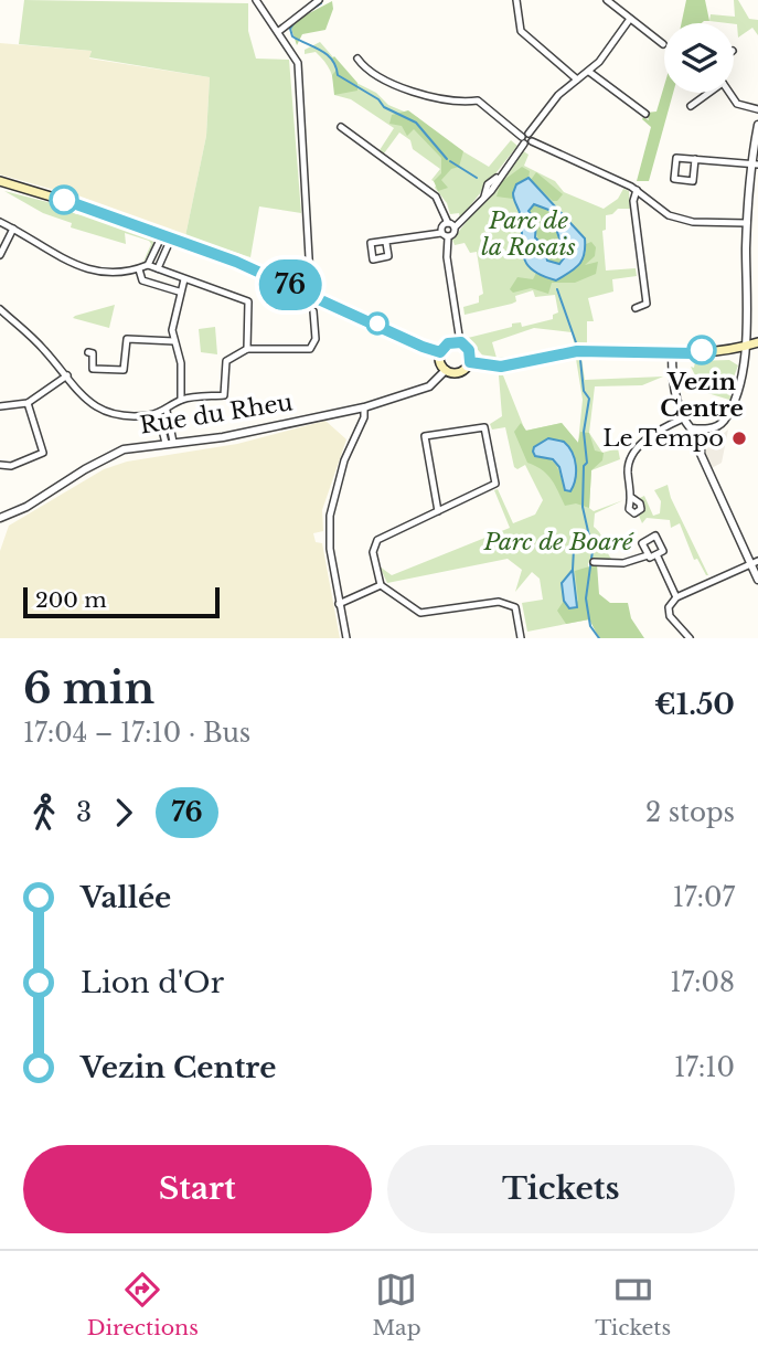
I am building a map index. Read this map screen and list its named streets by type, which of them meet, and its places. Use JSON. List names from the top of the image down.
{
  "streets": {
    "street": ["Rue du Rheu"]
  },
  "parks": ["Parc de la Rosais", "Parc de Boaré"],
  "places": ["Vezin Centre", "Le Tempo"],
  "lines": ["bus line 76"],
  "scale_bar": "200 m",
  "page": {
    "on_map": "76",
    "scale": "200 m",
    "heading": ["6 min", "17:04 – 17:10 · Bus", "€1.50"],
    "legs": ["3", "76", "2 stops"],
    "list": [
      {
        "name": "Vallée",
        "value": "17:07"
      },
      {
        "name": "Lion d'Or",
        "value": "17:08"
      },
      {
        "name": "Vezin Centre",
        "value": "17:10"
      }
    ],
    "buttons": ["Start", "Tickets"],
    "tabs": ["Directions", "Map", "Tickets"]
  }
}
